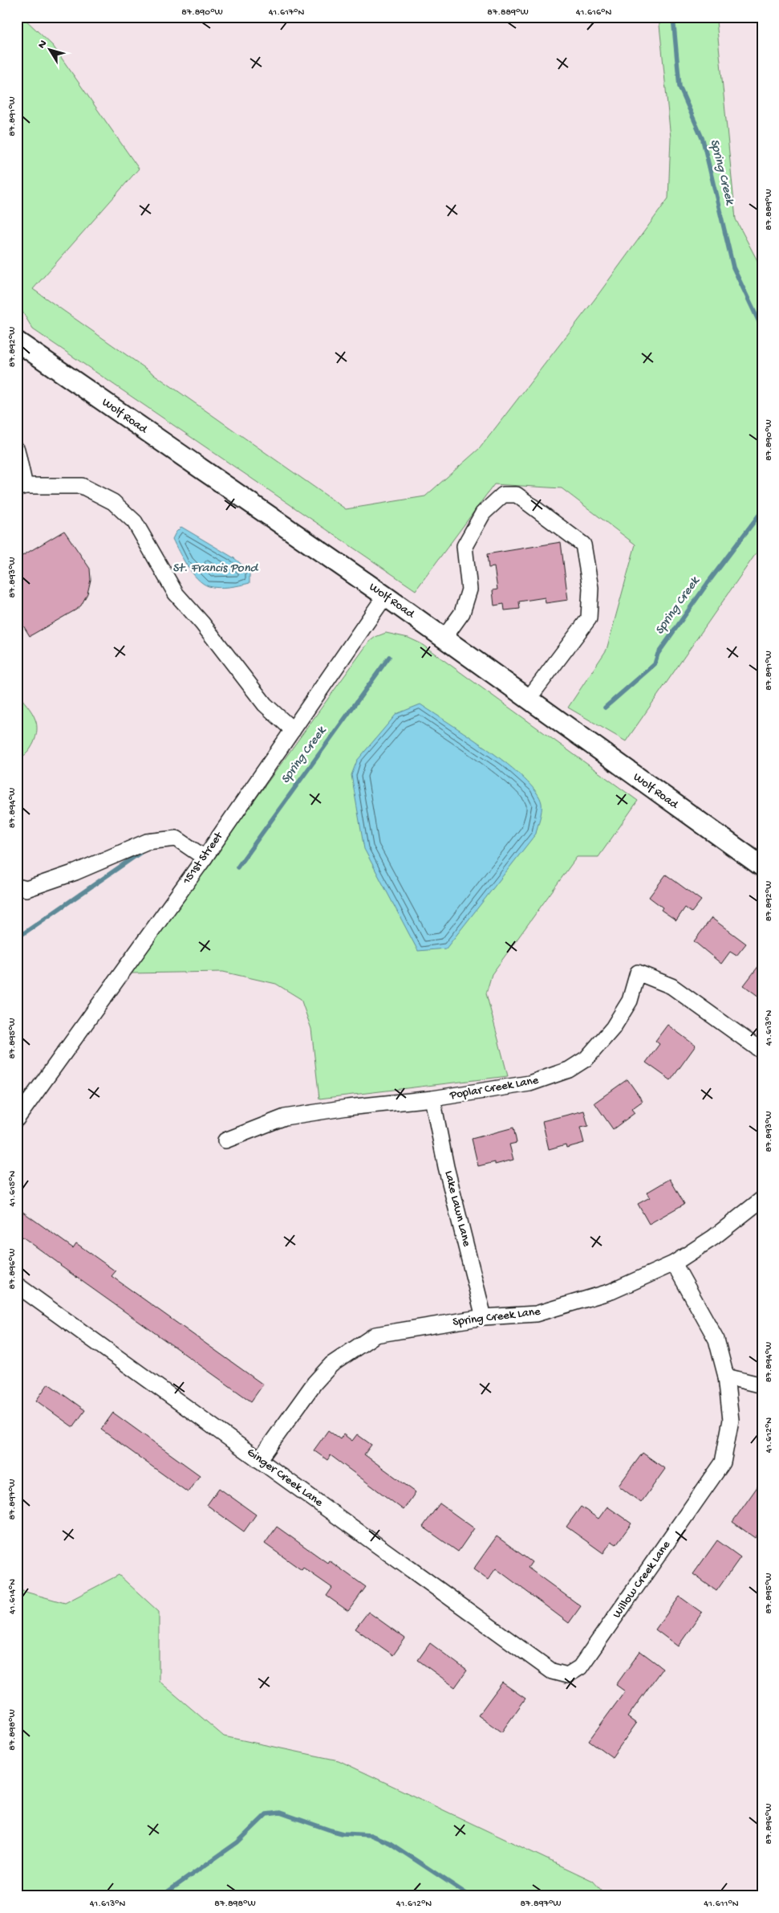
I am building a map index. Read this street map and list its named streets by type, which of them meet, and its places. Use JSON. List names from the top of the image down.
{
  "streets": {
    "main road": ["Wolf Road"],
    "street": [
      "151st Street",
      "Poplar Creek Lane",
      "Lake Lawn Lane",
      "Spring Creek Lane",
      "Ginger Creek Lane",
      "Willow Creek Lane"
    ]
  },
  "crossings": [
    ["Wolf Road", "151st Street"],
    ["Poplar Creek Lane", "Lake Lawn Lane"],
    ["Lake Lawn Lane", "Spring Creek Lane"],
    ["Spring Creek Lane", "Ginger Creek Lane"],
    ["Spring Creek Lane", "Willow Creek Lane"],
    ["Ginger Creek Lane", "Willow Creek Lane"]
  ],
  "water": ["Spring Creek", "St. Francis Pond"],
  "north": "top left",
  "coordinates": [
    "87.890°W",
    "41.617°N",
    "87.889°W",
    "41.616°N",
    "87.891°W",
    "87.892°W",
    "87.893°W",
    "87.894°W",
    "41.613°N",
    "87.895°W",
    "41.615°N",
    "87.896°W",
    "41.612°N",
    "87.897°W",
    "41.614°N",
    "87.898°W",
    "41.611°N"
  ]
}
